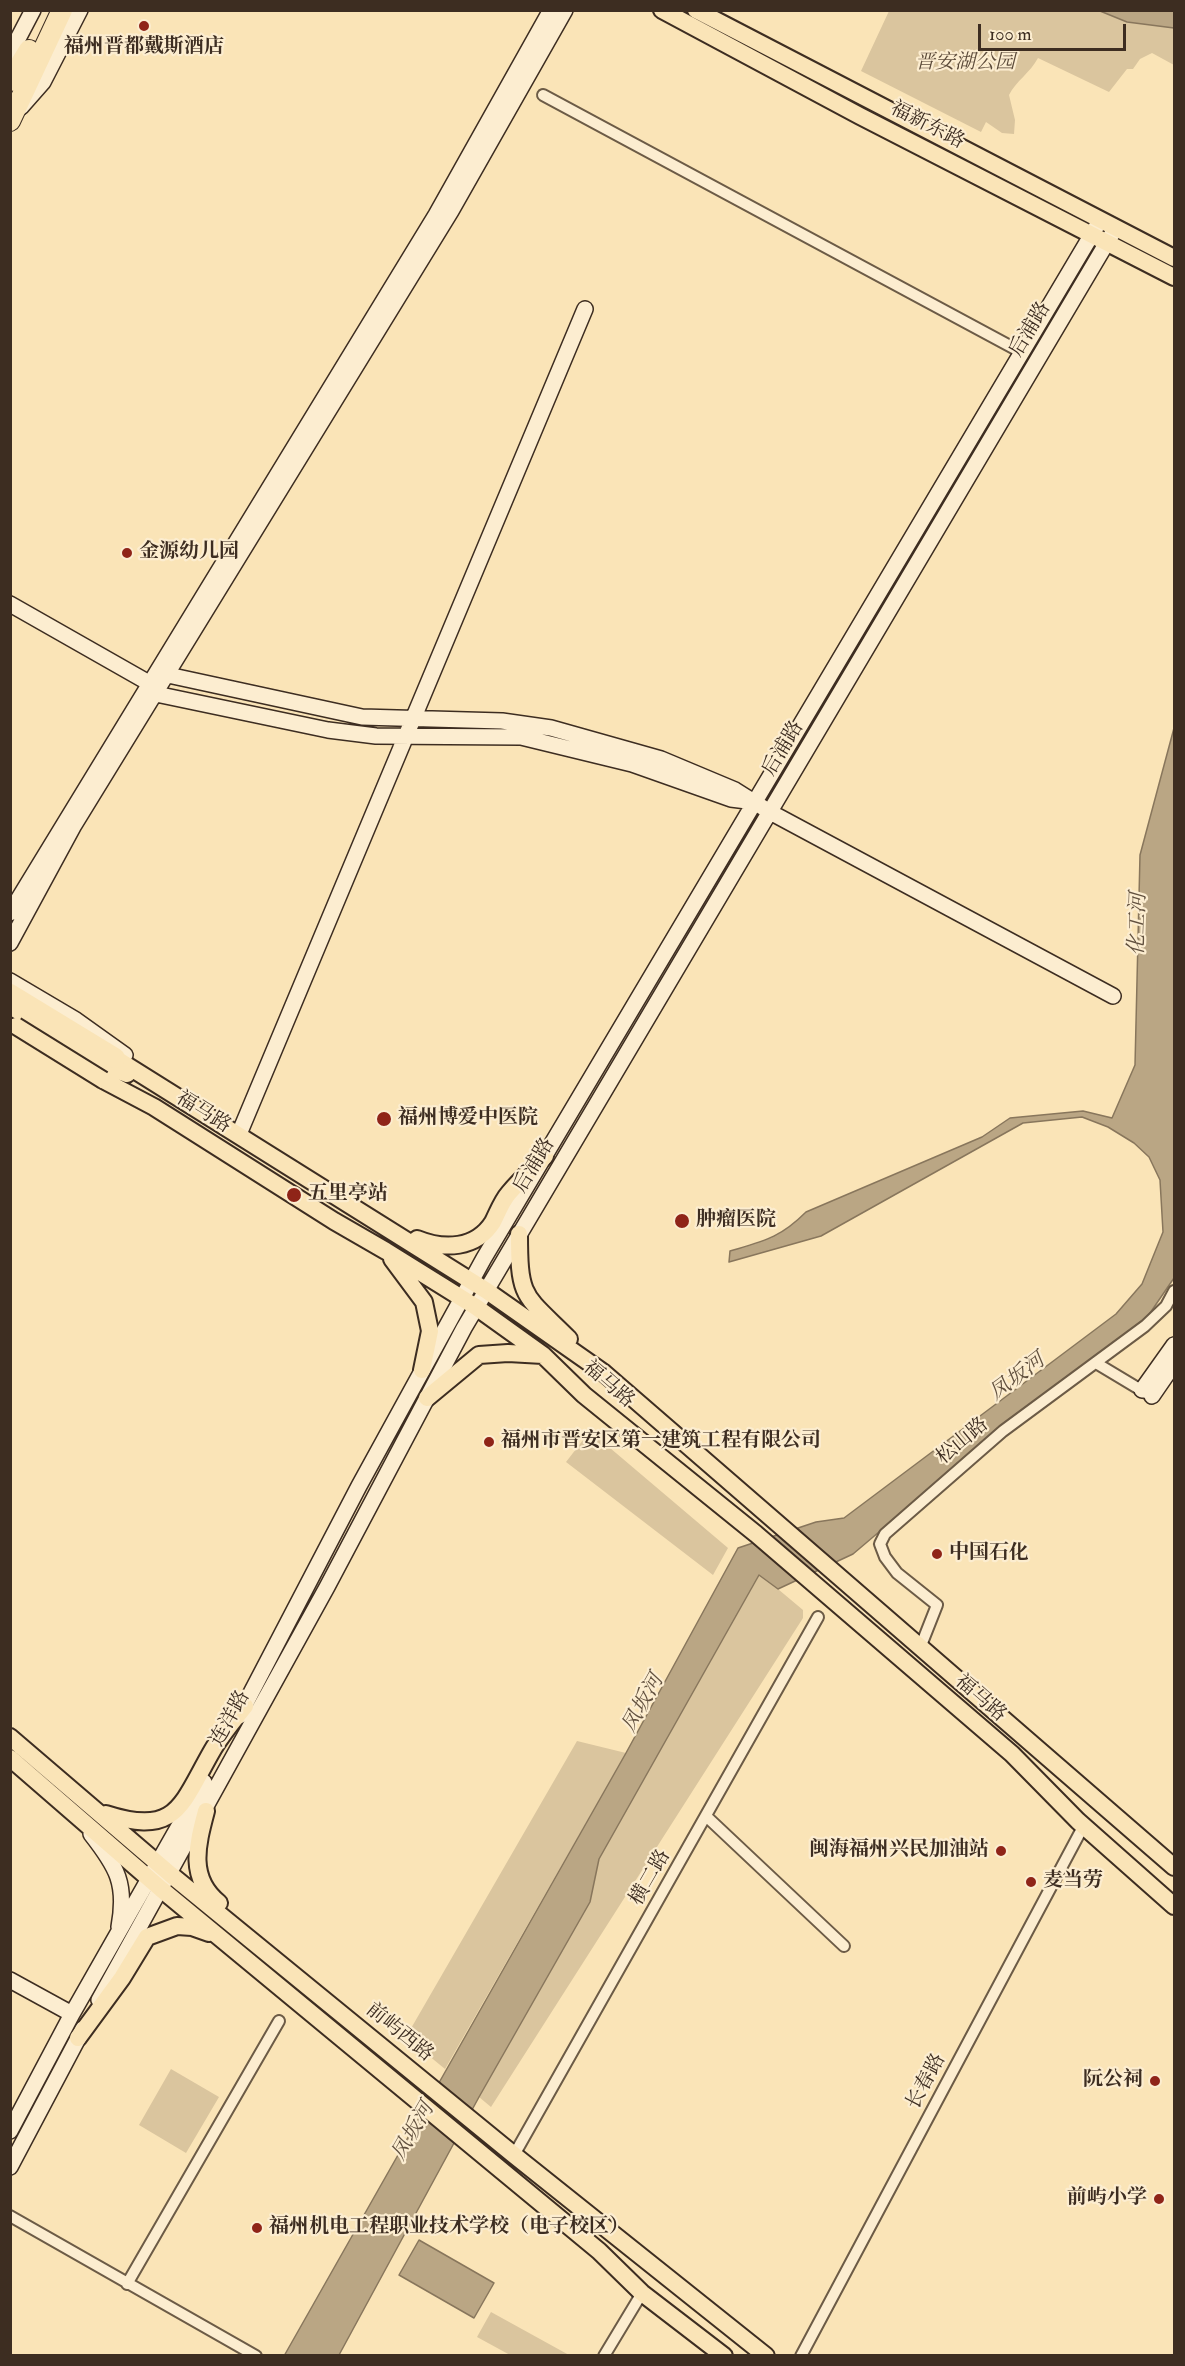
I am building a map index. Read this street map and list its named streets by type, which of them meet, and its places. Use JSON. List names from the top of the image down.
{
  "streets": {
    "main road": [
      "福新东路",
      "后浦路",
      "福马路",
      "连洋路",
      "前屿西路"
    ],
    "street": ["松山路", "横二路", "长春路"]
  },
  "crossings": [
    ["福新东路", "后浦路"],
    ["后浦路", "福马路"],
    ["后浦路", "连洋路"],
    ["福马路", "松山路"],
    ["福马路", "连洋路"],
    ["福马路", "长春路"],
    ["连洋路", "前屿西路"],
    ["横二路", "前屿西路"]
  ],
  "water": ["化工河", "凤坂河"],
  "parks": ["晋安湖公园"],
  "places": [
    "福州晋都戴斯酒店",
    "金源幼儿园",
    "福州博爱中医院",
    "五里亭站",
    "肿瘤医院",
    "福州市晋安区第一建筑工程有限公司",
    "中国石化",
    "闽海福州兴民加油站",
    "麦当劳",
    "阮公祠",
    "前屿小学",
    "福州机电工程职业技术学校（电子校区）"
  ],
  "scale_bar": "100 m"
}
